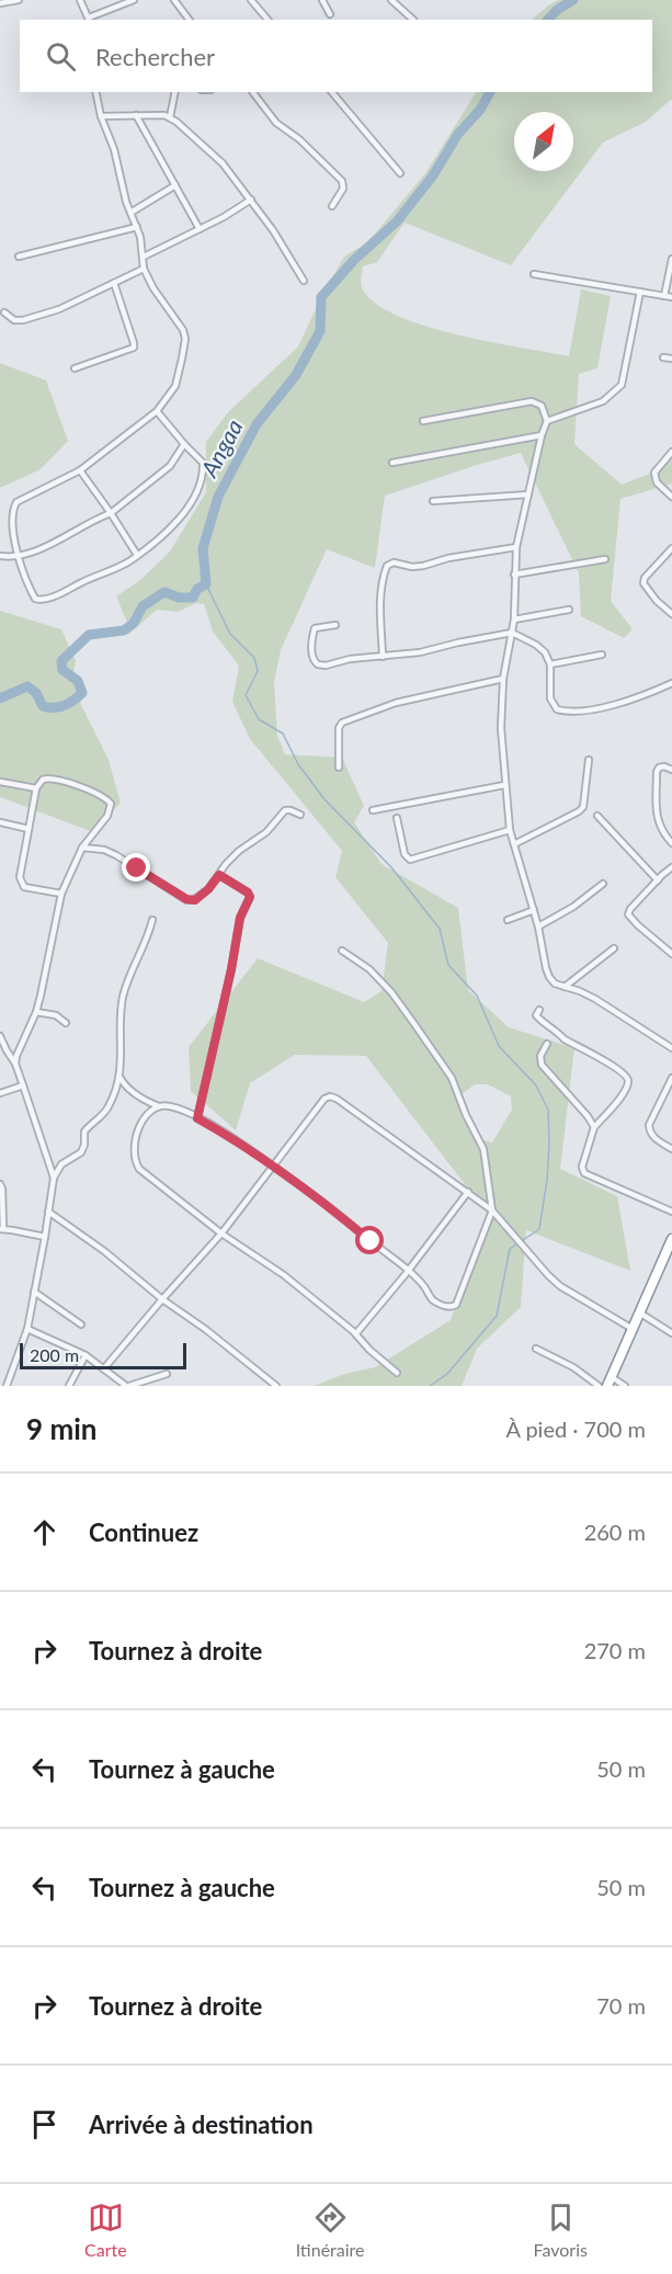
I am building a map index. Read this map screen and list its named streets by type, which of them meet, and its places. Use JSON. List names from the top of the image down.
{
  "water": ["Angaa"],
  "scale_bar": "200 m",
  "north": "top right",
  "page": {
    "search": "Rechercher",
    "scale": "200 m",
    "heading": ["9 min", "À pied · 700 m"],
    "list": [
      ["Continuez", "260 m"],
      ["Tournez à droite", "270 m"],
      ["Tournez à gauche", "50 m"],
      ["Tournez à gauche", "50 m"],
      ["Tournez à droite", "70 m"],
      "Arrivée à destination"
    ],
    "nav": ["Carte", "Itinéraire", "Favoris"]
  }
}
